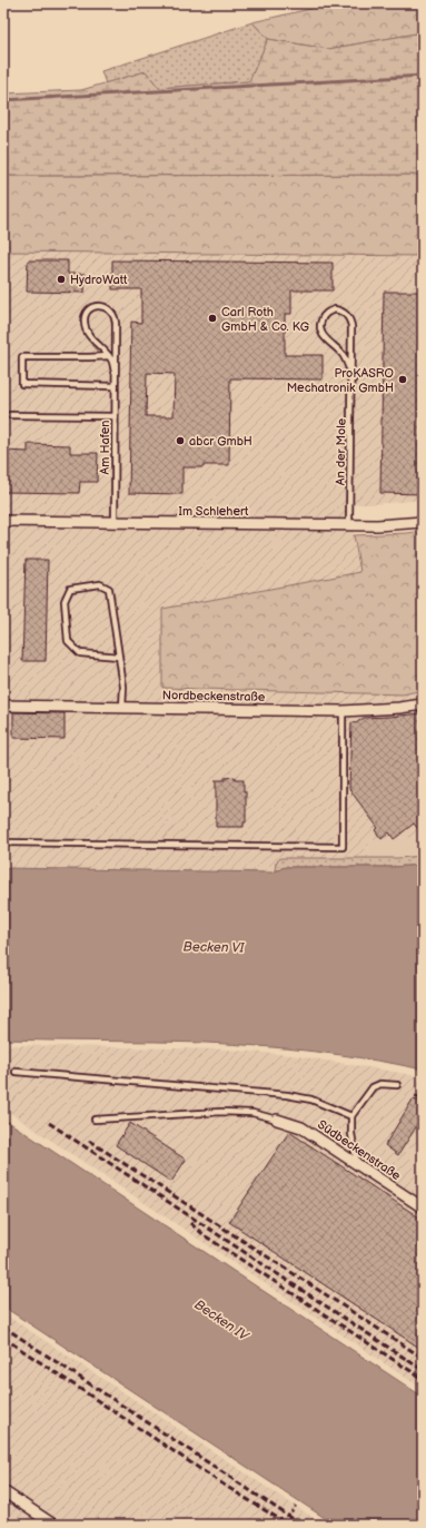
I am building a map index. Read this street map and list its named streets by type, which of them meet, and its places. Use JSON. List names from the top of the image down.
{
  "streets": {
    "street": ["Im Schlehert", "Nordbeckenstraße", "Südbeckenstraße"],
    "lane": ["Am Hafen", "An der Mole"]
  },
  "crossings": [
    ["Am Hafen", "Im Schlehert"],
    ["An der Mole", "Im Schlehert"]
  ],
  "water": ["Becken VI", "Becken IV"],
  "places": [
    "HydroWatt",
    "Carl Roth GmbH & Co. KG",
    "ProKASRO Mechatronik GmbH",
    "abcr GmbH"
  ]
}
